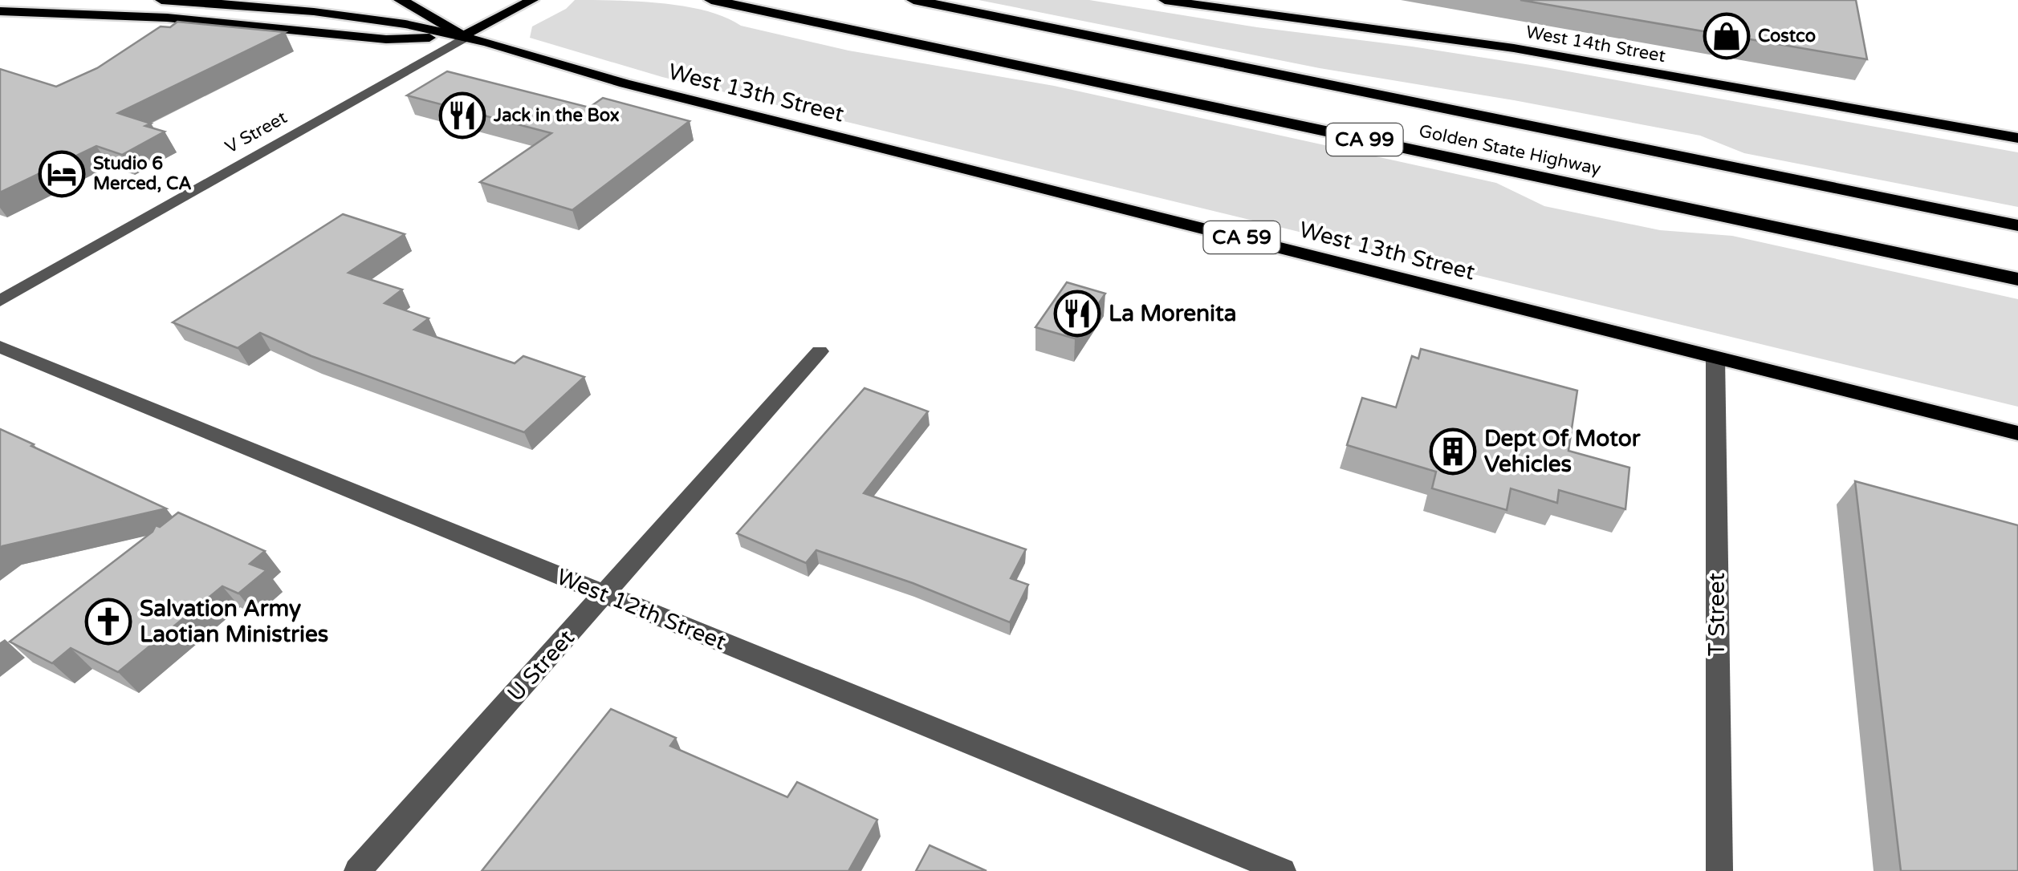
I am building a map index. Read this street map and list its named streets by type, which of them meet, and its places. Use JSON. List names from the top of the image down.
{
  "streets": {
    "highway": ["CA 99", "Golden State Highway"],
    "main road": [
      "West 14th Street",
      "West 13th Street",
      "V Street",
      "CA 59"
    ],
    "street": ["West 12th Street", "T Street", "U Street"]
  },
  "crossings": [
    ["West 13th Street", "V Street"],
    ["West 13th Street", "T Street"],
    ["West 12th Street", "U Street"]
  ],
  "places": {
    "shop": ["Costco"],
    "restaurant": ["Jack in the Box", "La Morenita"],
    "hotel": ["Studio 6 Merced, CA"],
    "building": ["Dept Of Motor Vehicles"],
    "church": ["Salvation Army Laotian Ministries"]
  }
}
